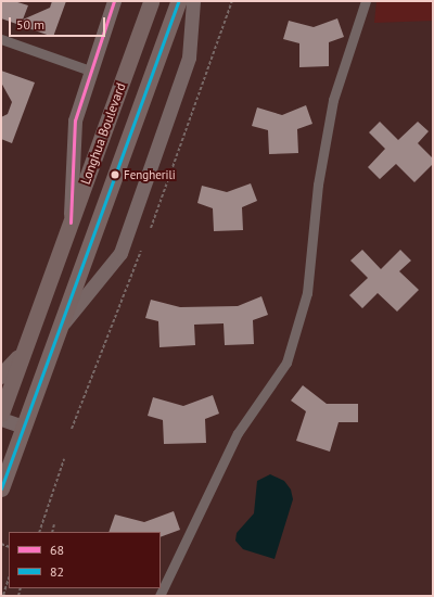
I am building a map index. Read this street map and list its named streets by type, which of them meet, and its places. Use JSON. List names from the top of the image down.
{
  "streets": {
    "main road": ["Longhua Boulevard"]
  },
  "places": ["Fengherili"],
  "lines": ["transit line 68", "transit line 82"],
  "legend": ["68", "82"],
  "scale_bar": "50 m"
}
